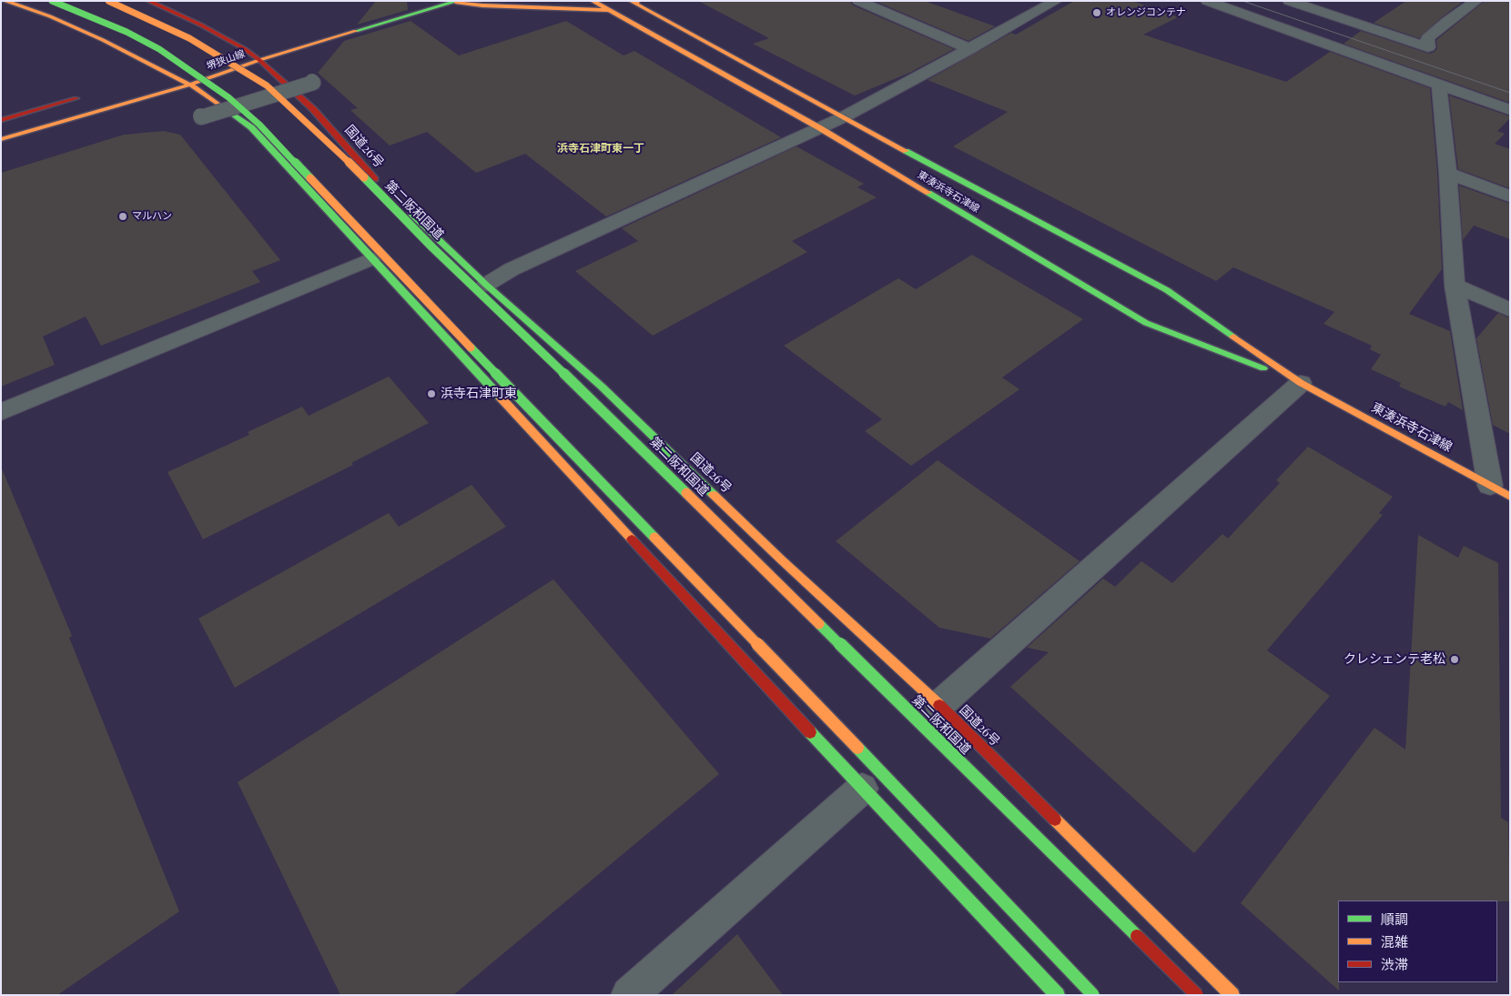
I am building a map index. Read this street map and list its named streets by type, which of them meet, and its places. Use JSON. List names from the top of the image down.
{
  "streets": {
    "main road": [
      "堺狭山線",
      "国道26号",
      "東湊浜寺石津線",
      "第二阪和国道"
    ]
  },
  "crossings": [
    ["堺狭山線", "国道26号"]
  ],
  "districts": ["浜寺石津町東一丁"],
  "places": [
    "オレンジコンテナ",
    "マルハン",
    "浜寺石津町東",
    "クレシェンテ老松"
  ],
  "legend": ["順調", "混雑", "渋滞"]
}
